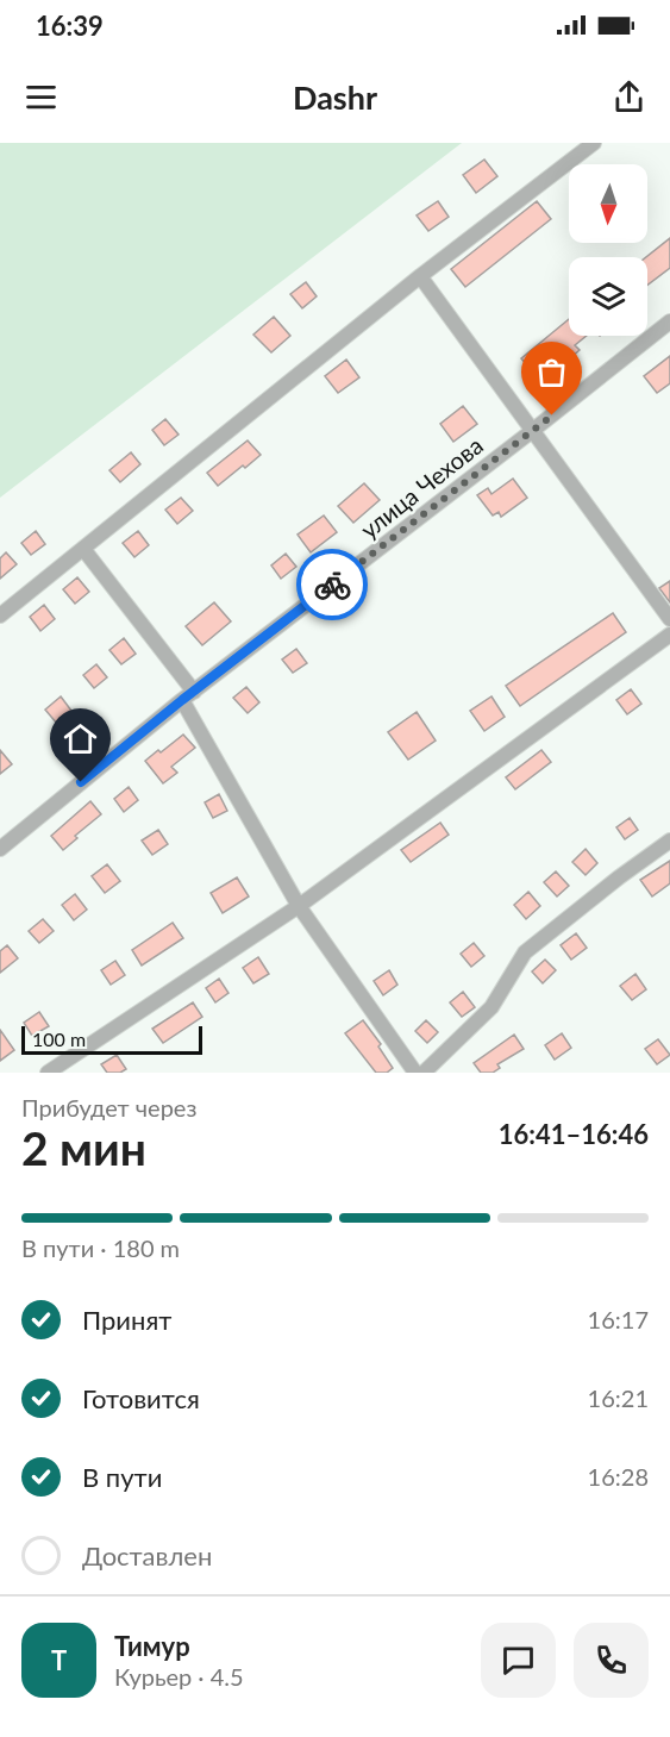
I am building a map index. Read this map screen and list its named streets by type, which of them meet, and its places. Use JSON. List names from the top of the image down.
{
  "streets": {
    "street": ["улица Чехова"]
  },
  "scale_bar": "100 m",
  "north": "bottom",
  "page": {
    "status": "16:39",
    "header": "Dashr",
    "scale": "100 m",
    "heading": ["2 мин", "Прибудет через", "16:41–16:46"],
    "panel": ["Тимур", "Курьер · 4.5"],
    "bar": "В пути · 180 m",
    "list": [
      ["Принят", "16:17"],
      ["Готовится", "16:21"],
      ["В пути", "16:28"],
      "Доставлен"
    ],
    "round": "Т"
  }
}
